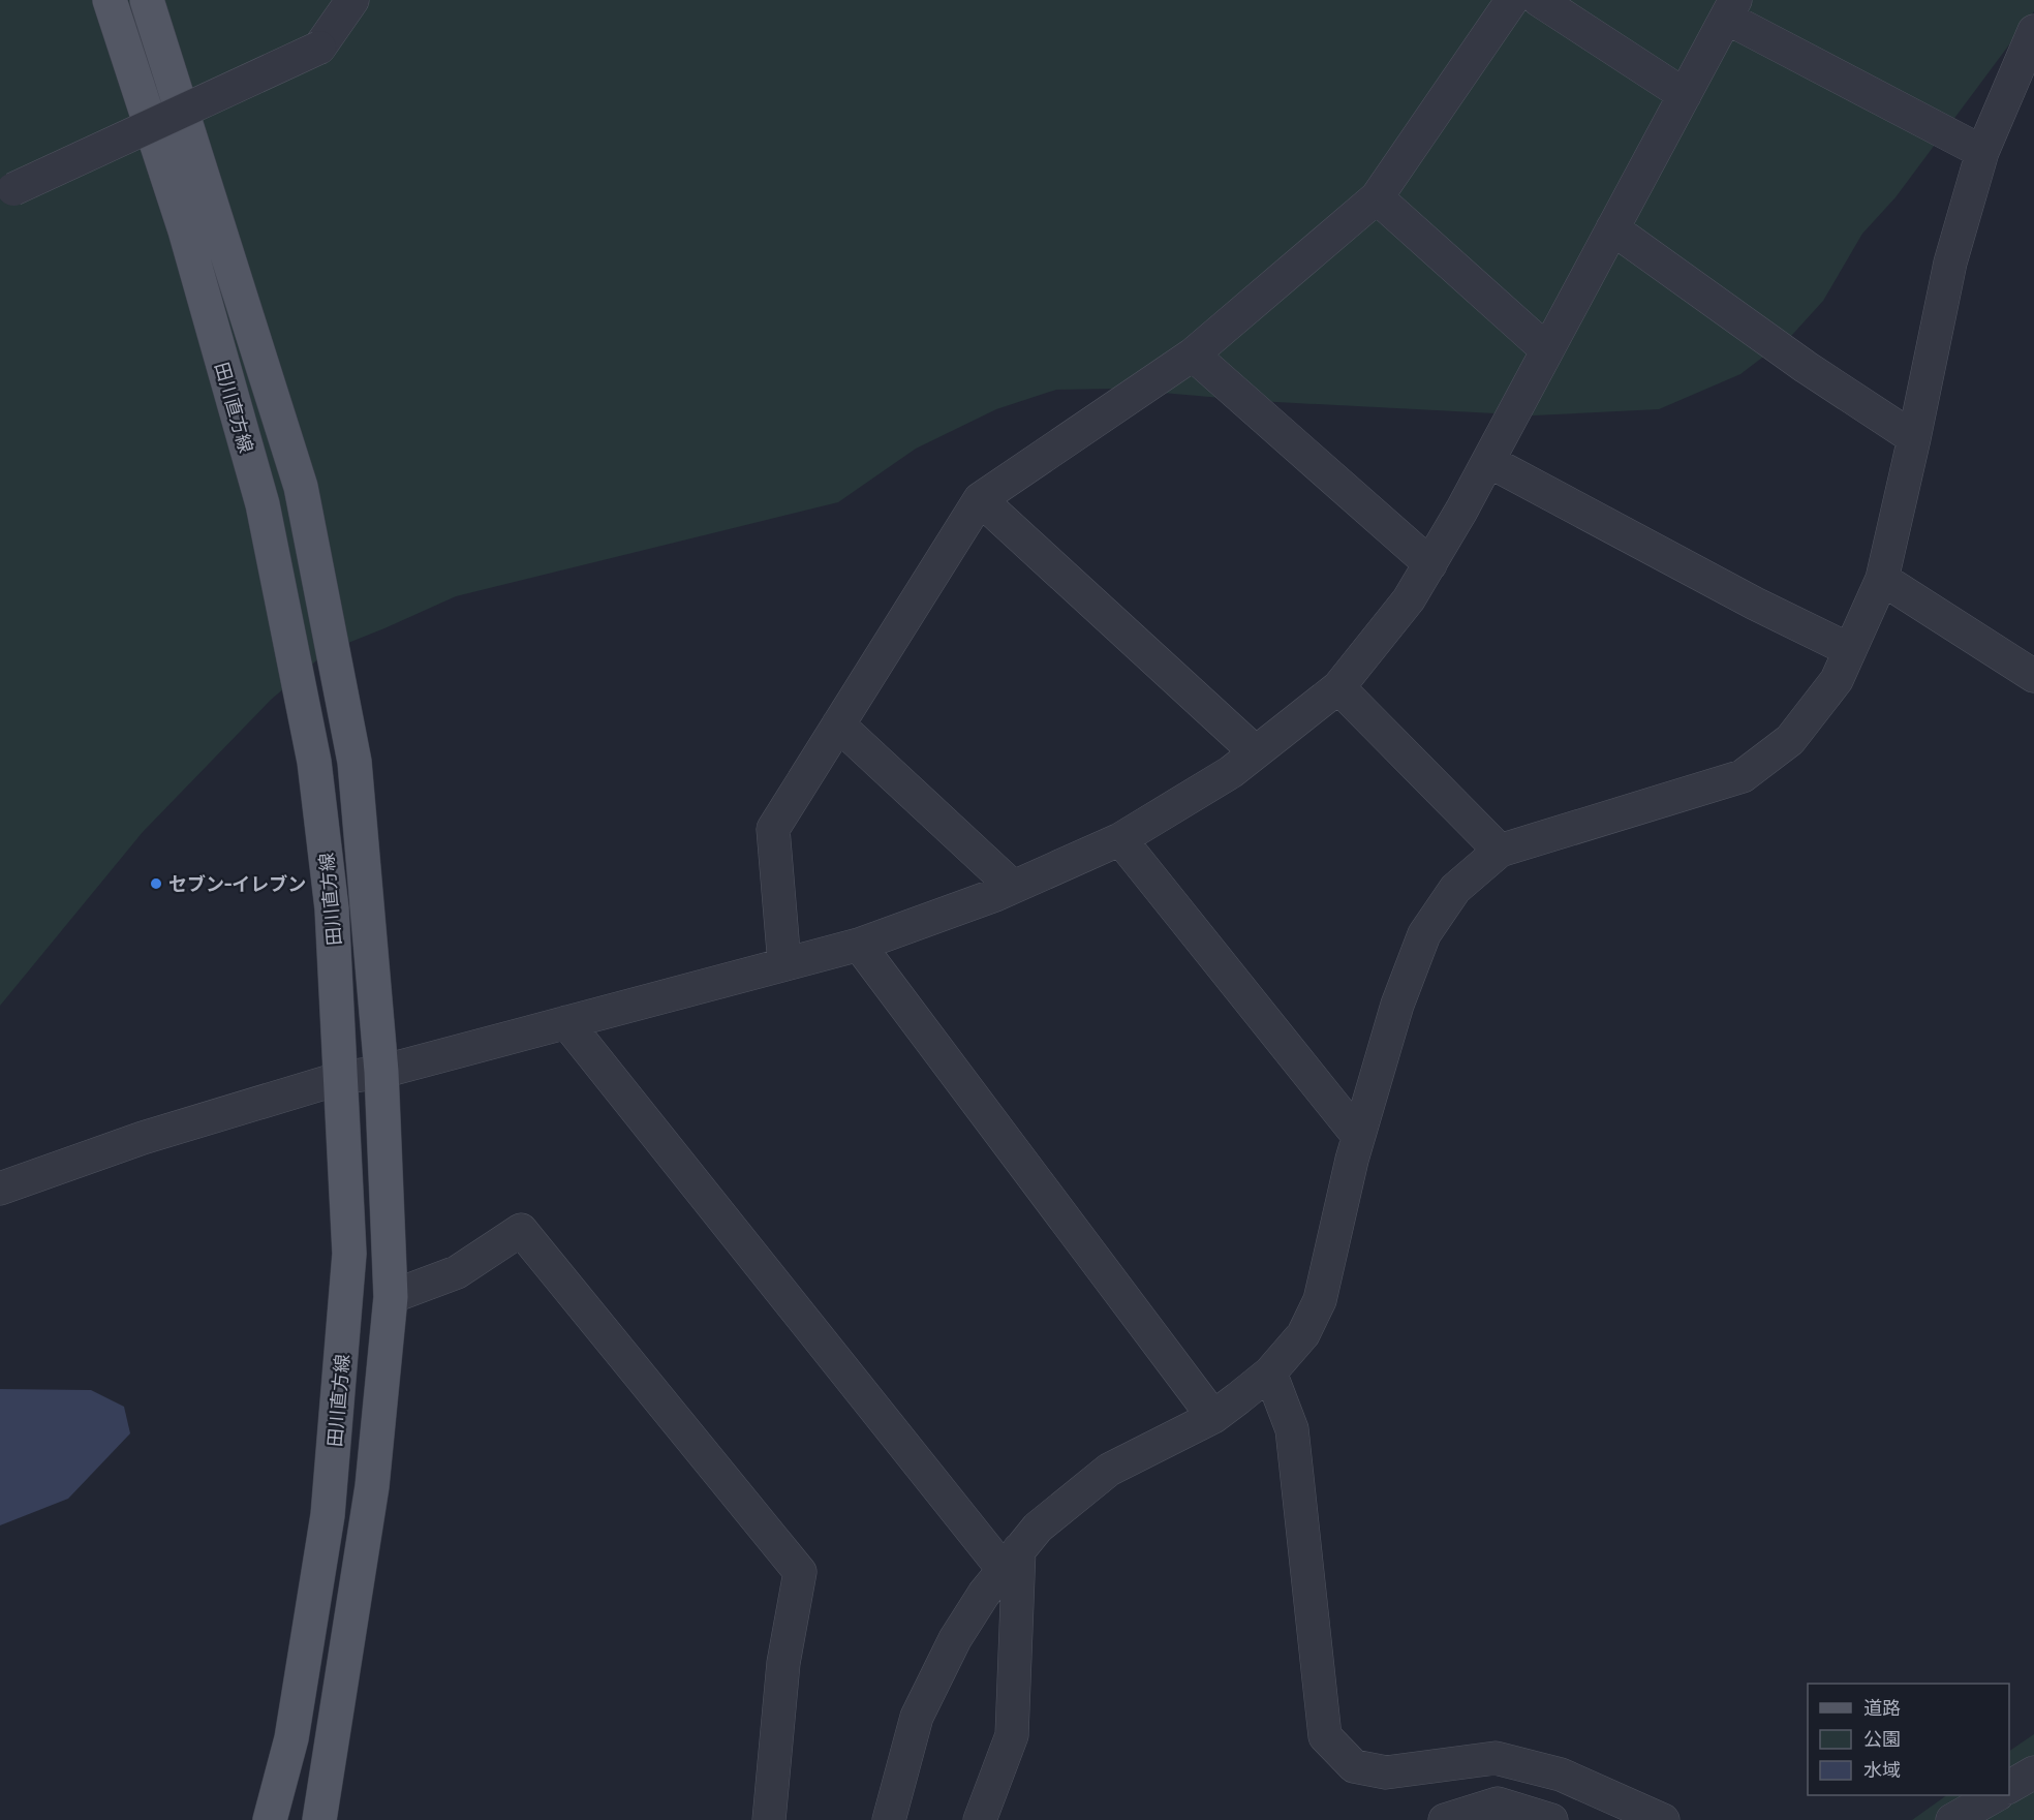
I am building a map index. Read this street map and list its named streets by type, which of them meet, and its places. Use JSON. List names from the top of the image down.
{
  "streets": {
    "main road": ["田川直方線"]
  },
  "places": ["セブン-イレブン"],
  "legend": ["道路", "公園", "水域"]
}
